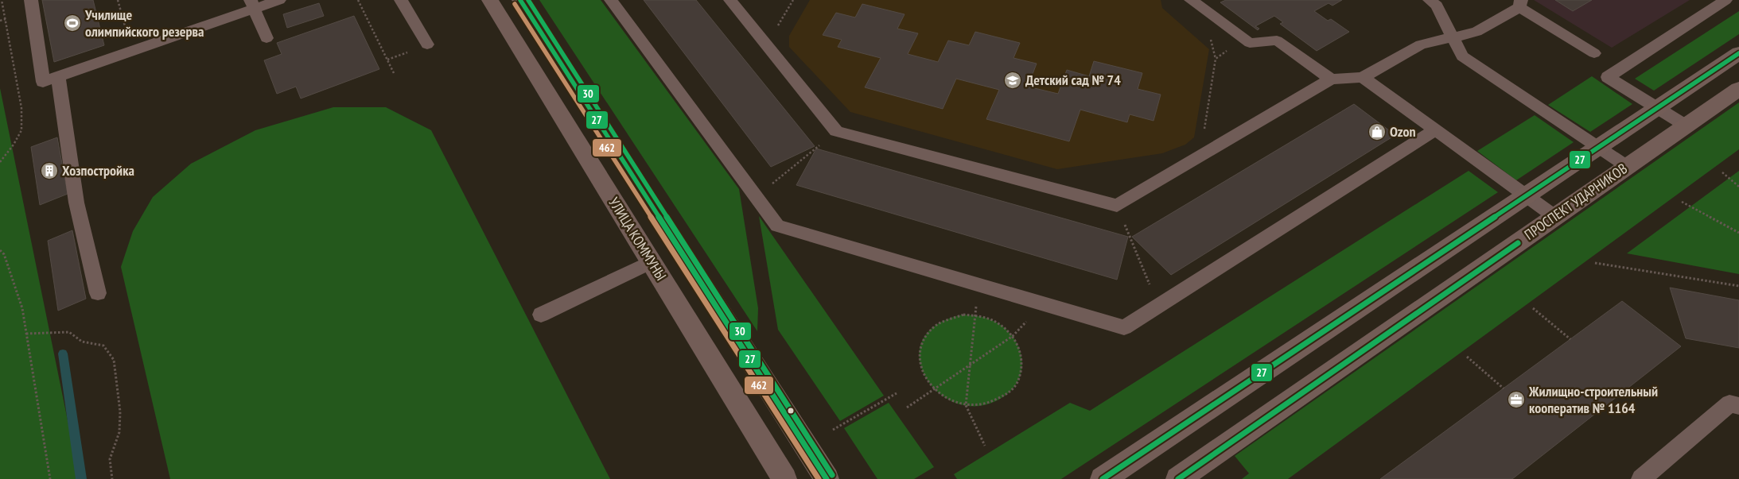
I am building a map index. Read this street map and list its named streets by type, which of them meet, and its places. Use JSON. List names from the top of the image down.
{
  "streets": {
    "street": ["ПРОСПЕКТ УДАРНИКОВ", "УЛИЦА КОММУНЫ"]
  },
  "places": {
    "sports": ["Училище олимпийского резерва"],
    "school or university": ["Детский сад № 74"],
    "shop": ["Ozon"],
    "building": ["Хозпостройка"],
    "office": ["Жилищно-строительный кооператив № 1164"]
  },
  "lines": ["transit line 27", "transit line 30", "transit line 462"]
}
